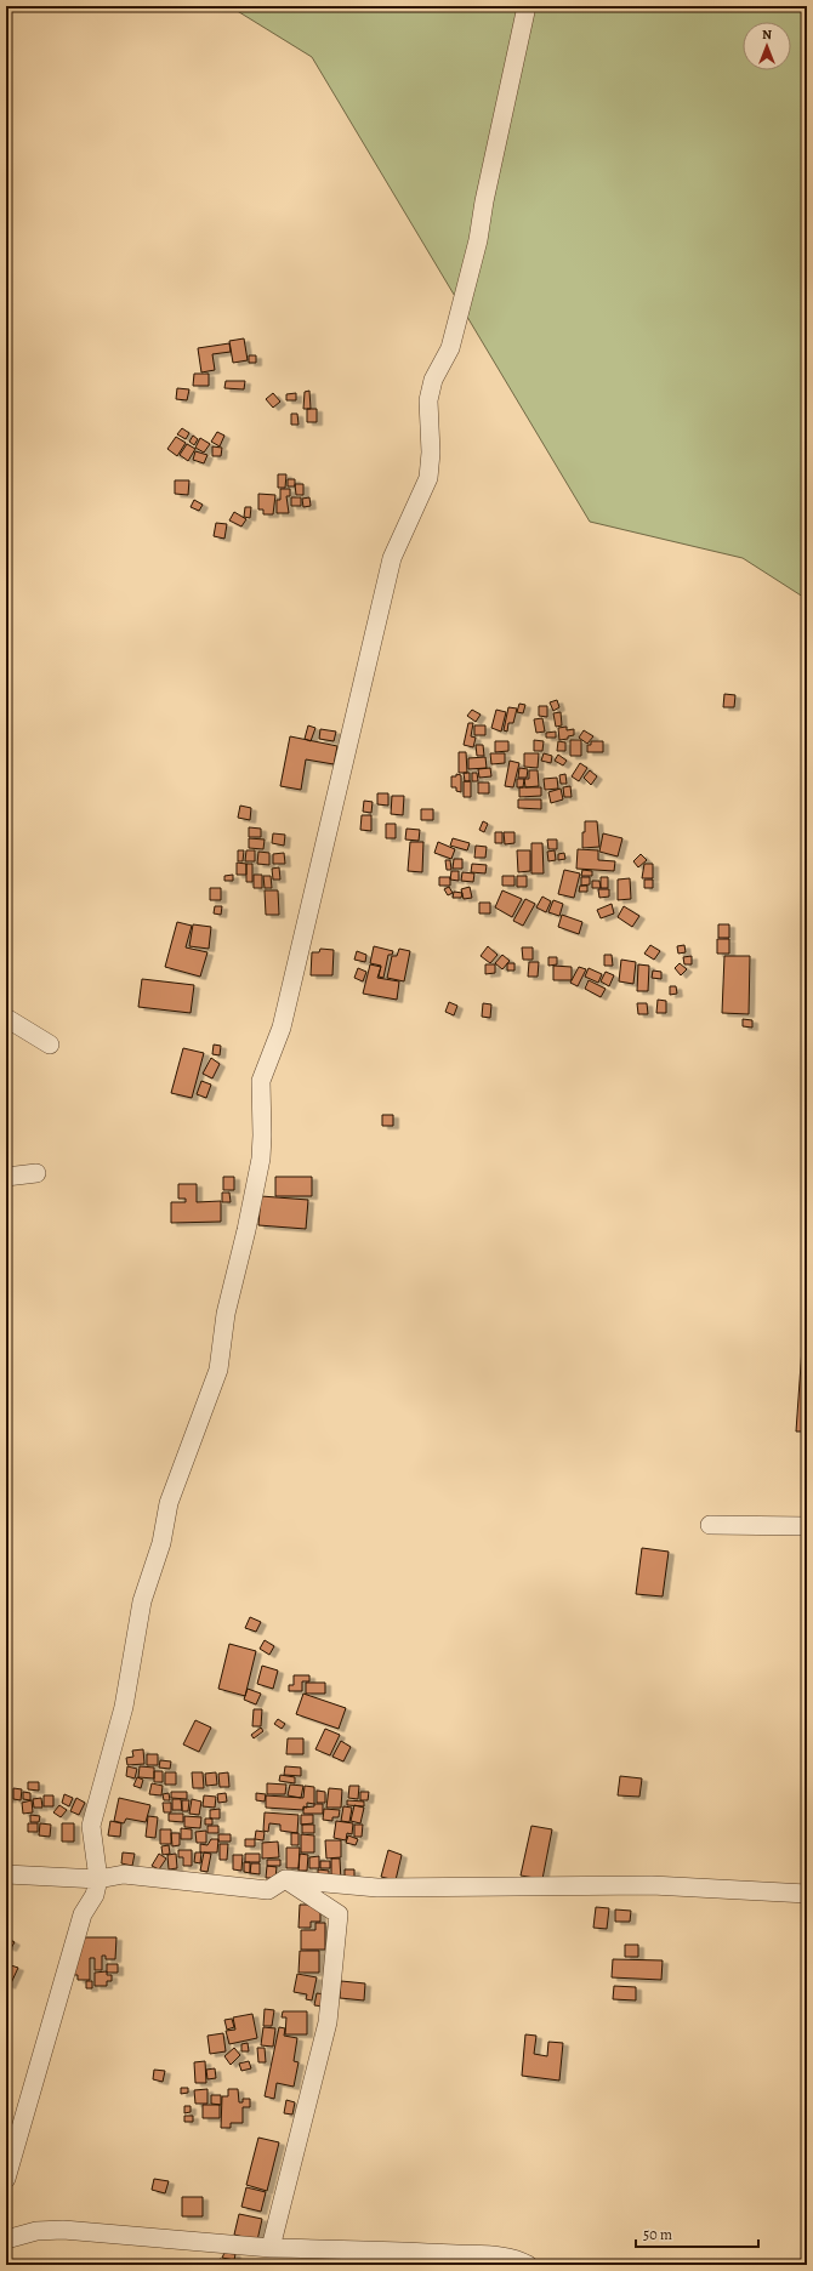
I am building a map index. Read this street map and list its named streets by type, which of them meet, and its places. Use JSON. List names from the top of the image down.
{
  "scale_bar": "50 m",
  "north": "top"
}
